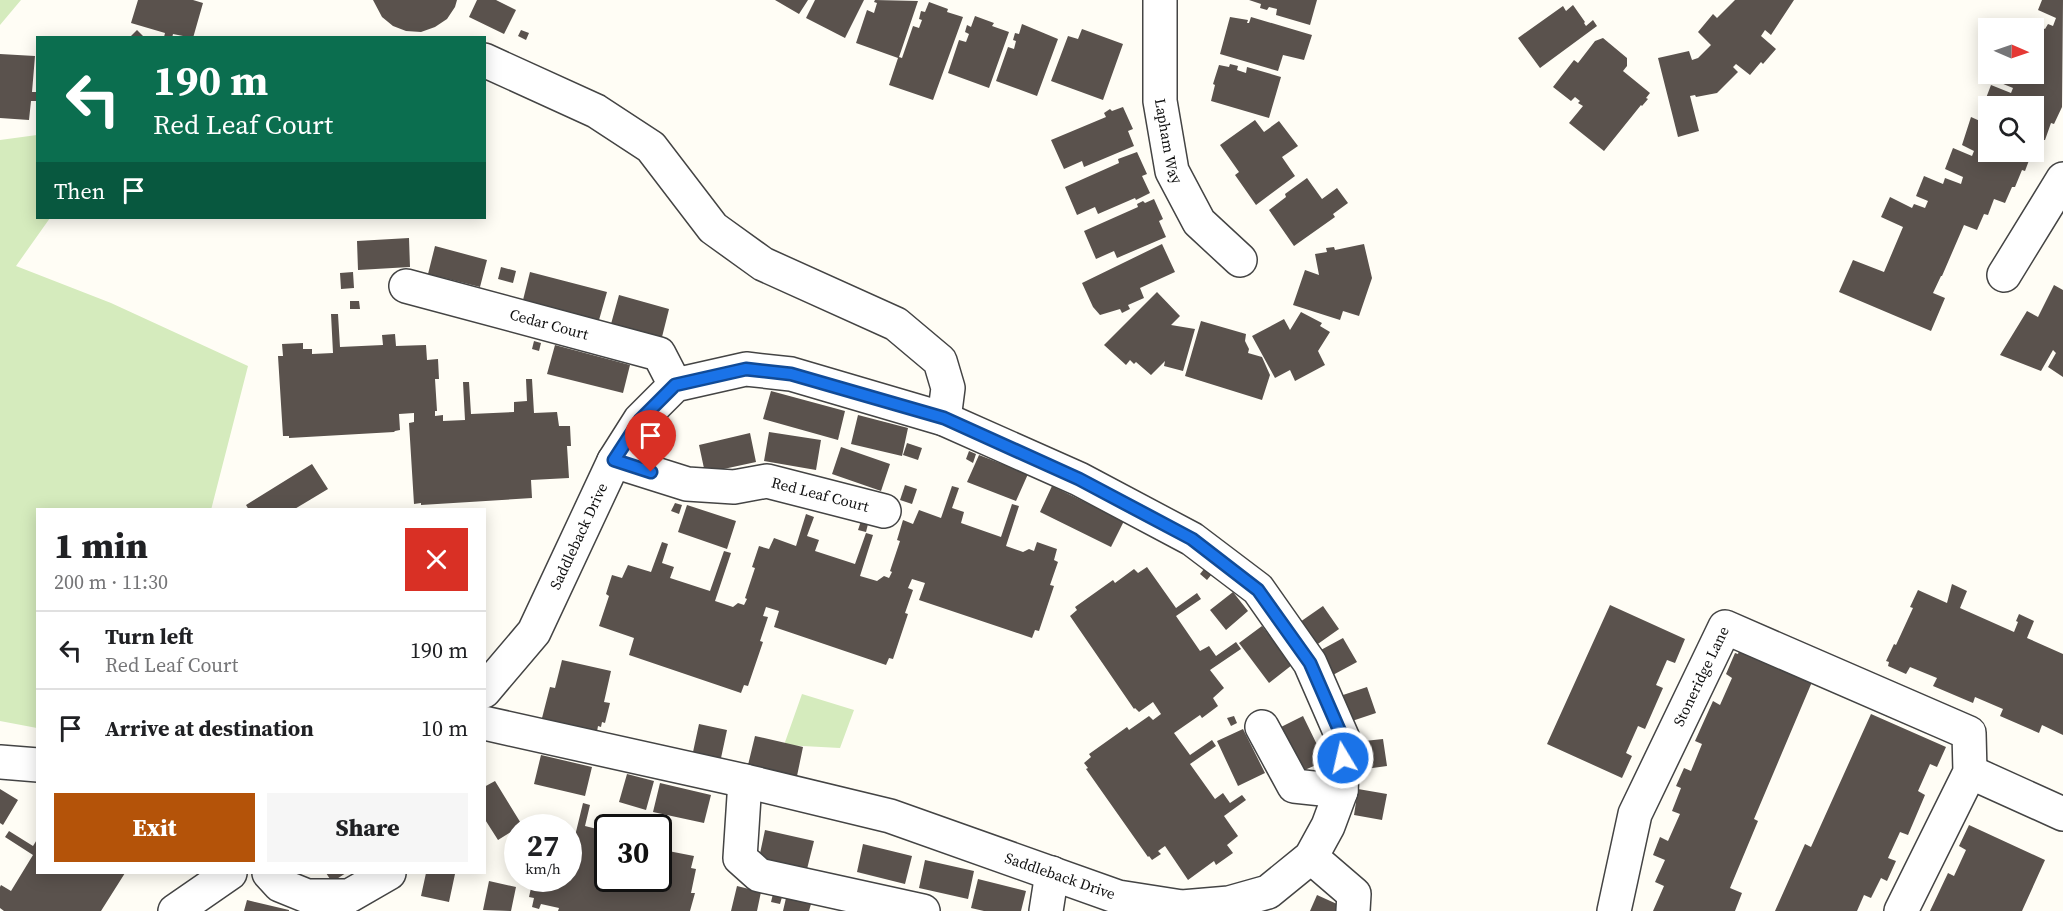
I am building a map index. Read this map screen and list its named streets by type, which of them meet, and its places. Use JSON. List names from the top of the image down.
{
  "streets": {
    "street": [
      "Lapham Way",
      "Cedar Court",
      "Red Leaf Court",
      "Saddleback Drive",
      "Stoneridge Lane"
    ]
  },
  "crossings": [
    ["Cedar Court", "Saddleback Drive"],
    ["Red Leaf Court", "Saddleback Drive"]
  ],
  "north": "right",
  "page": {
    "turn": ["190 m", "Red Leaf Court"],
    "then": "Then",
    "heading": ["1 min", "200 m · 11:30"],
    "list": [
      {
        "name": "Turn left",
        "note": "Red Leaf Court",
        "value": "190 m"
      },
      {
        "name": "Arrive at destination",
        "value": "10 m"
      }
    ],
    "buttons": ["Exit", "Share"],
    "speed": "27 km/h",
    "limit": "30"
  }
}
